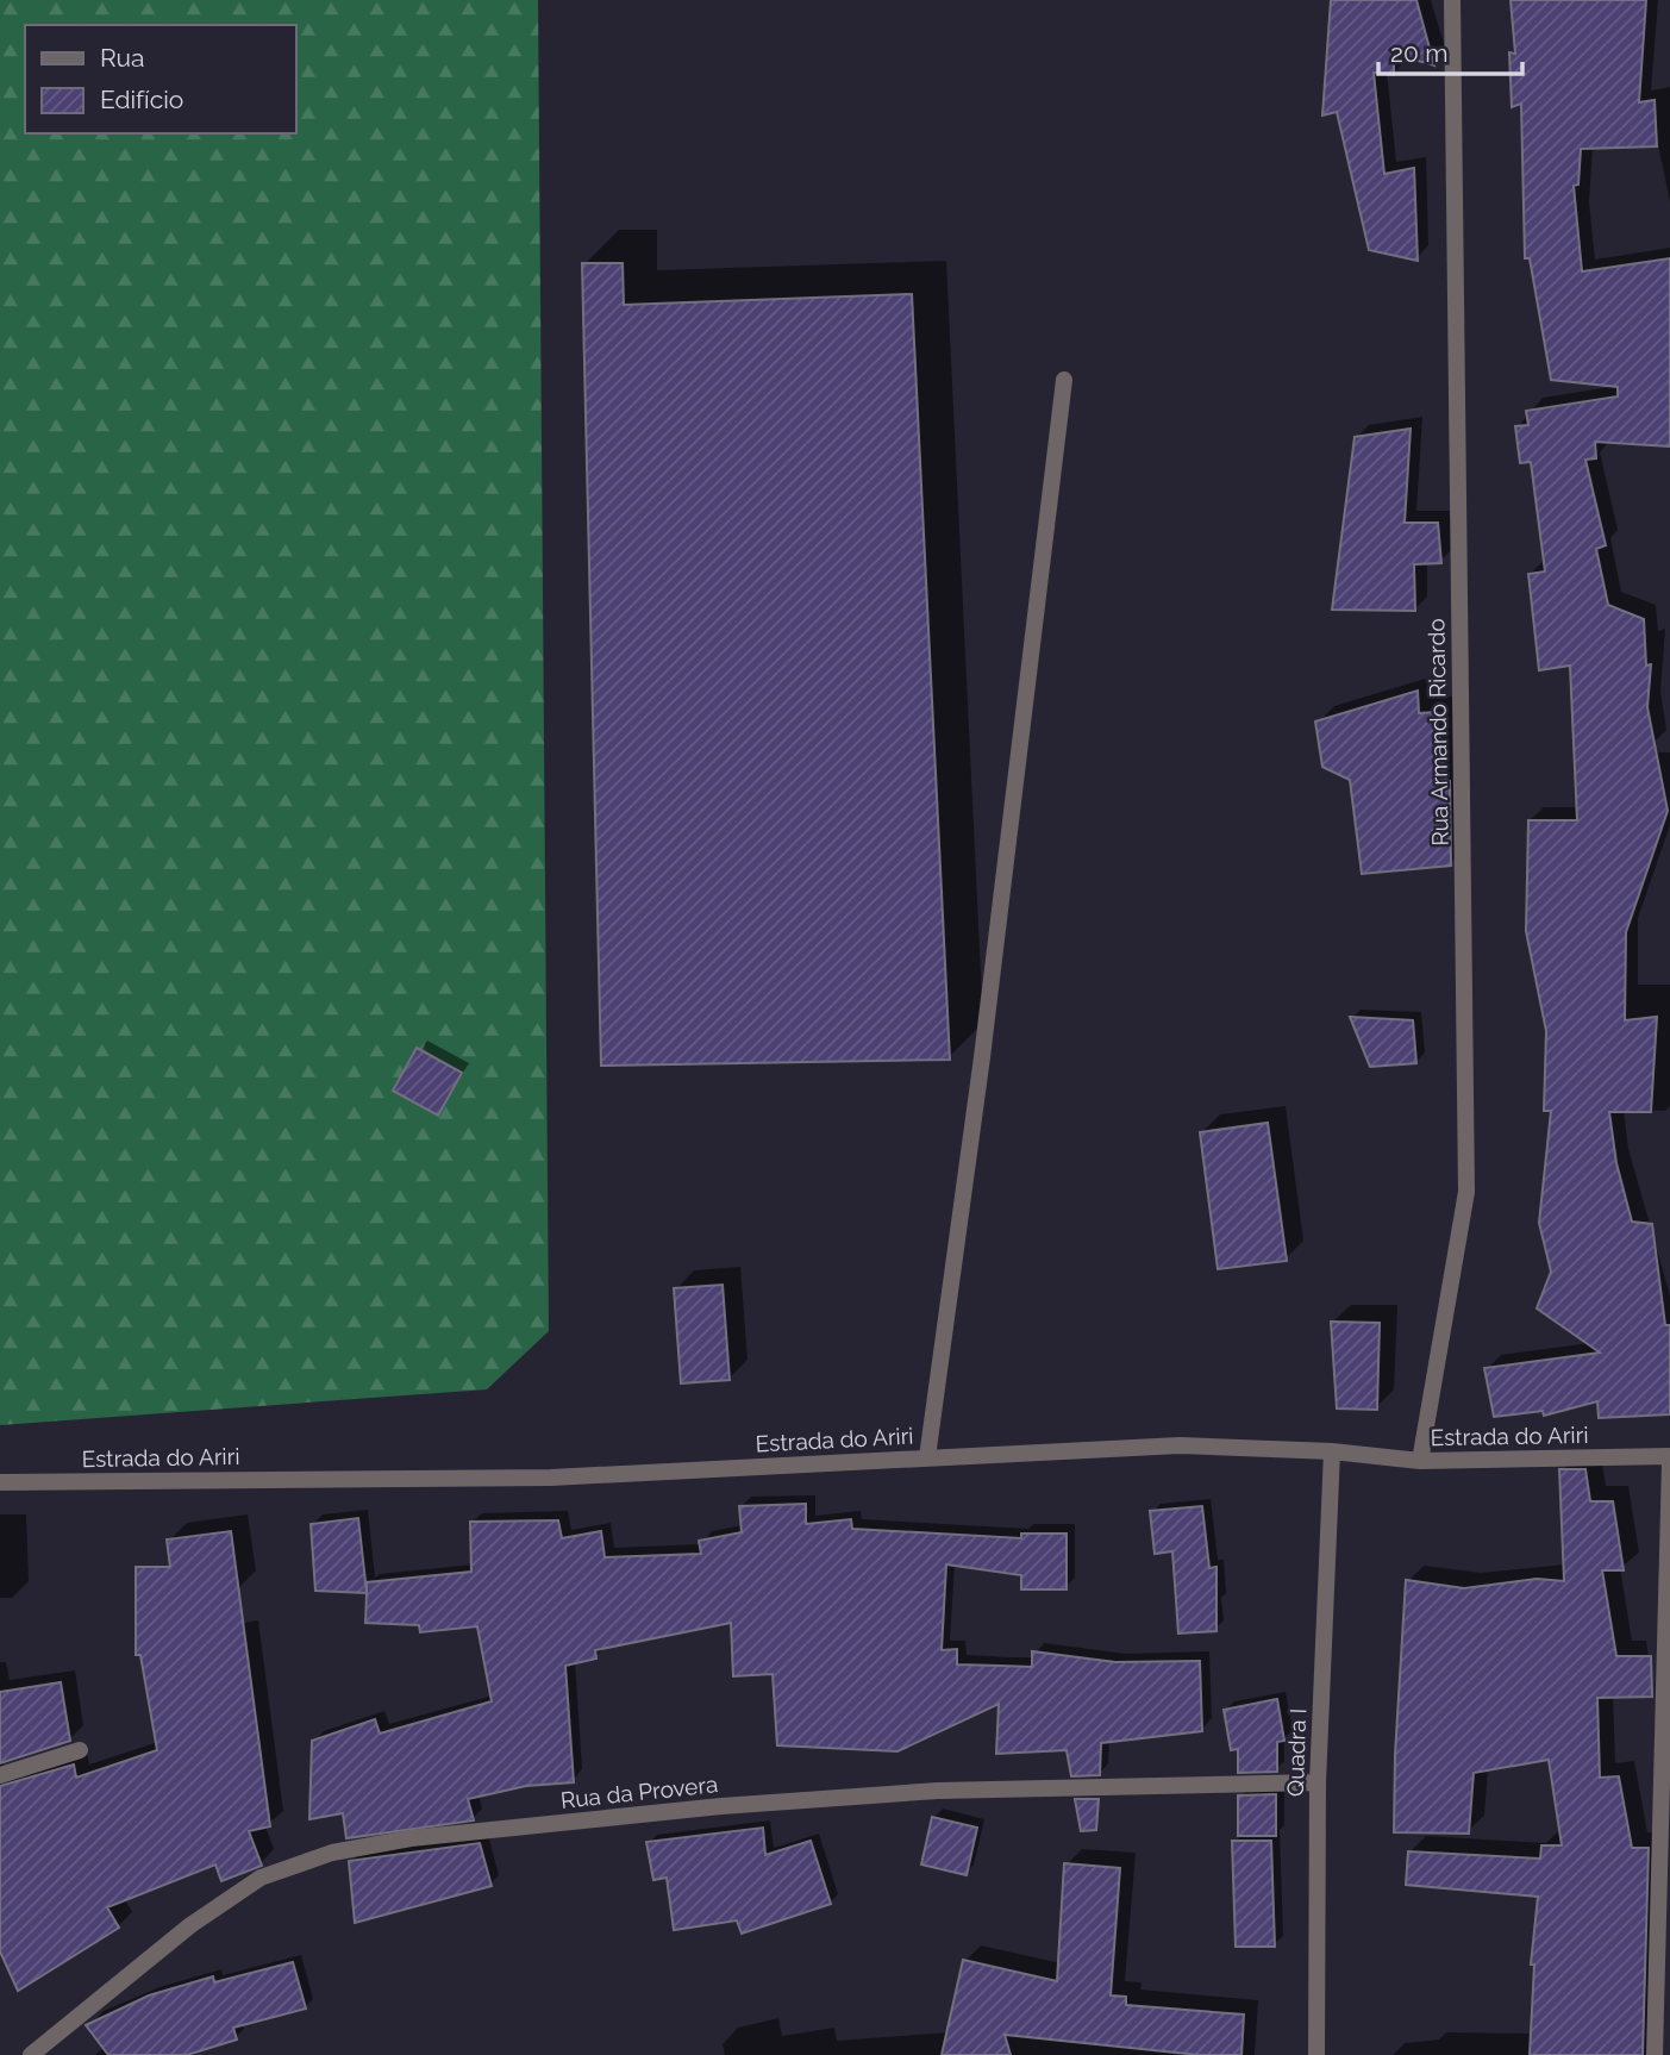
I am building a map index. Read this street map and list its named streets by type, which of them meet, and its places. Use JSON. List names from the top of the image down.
{
  "streets": {
    "street": [
      "Rua Armando Ricardo",
      "Estrada do Ariri",
      "Quadra I",
      "Rua da Provera"
    ]
  },
  "crossings": [
    ["Rua Armando Ricardo", "Estrada do Ariri"],
    ["Estrada do Ariri", "Quadra I"],
    ["Quadra I", "Rua da Provera"]
  ],
  "legend": ["Rua", "Edifício"],
  "scale_bar": "20 m"
}
